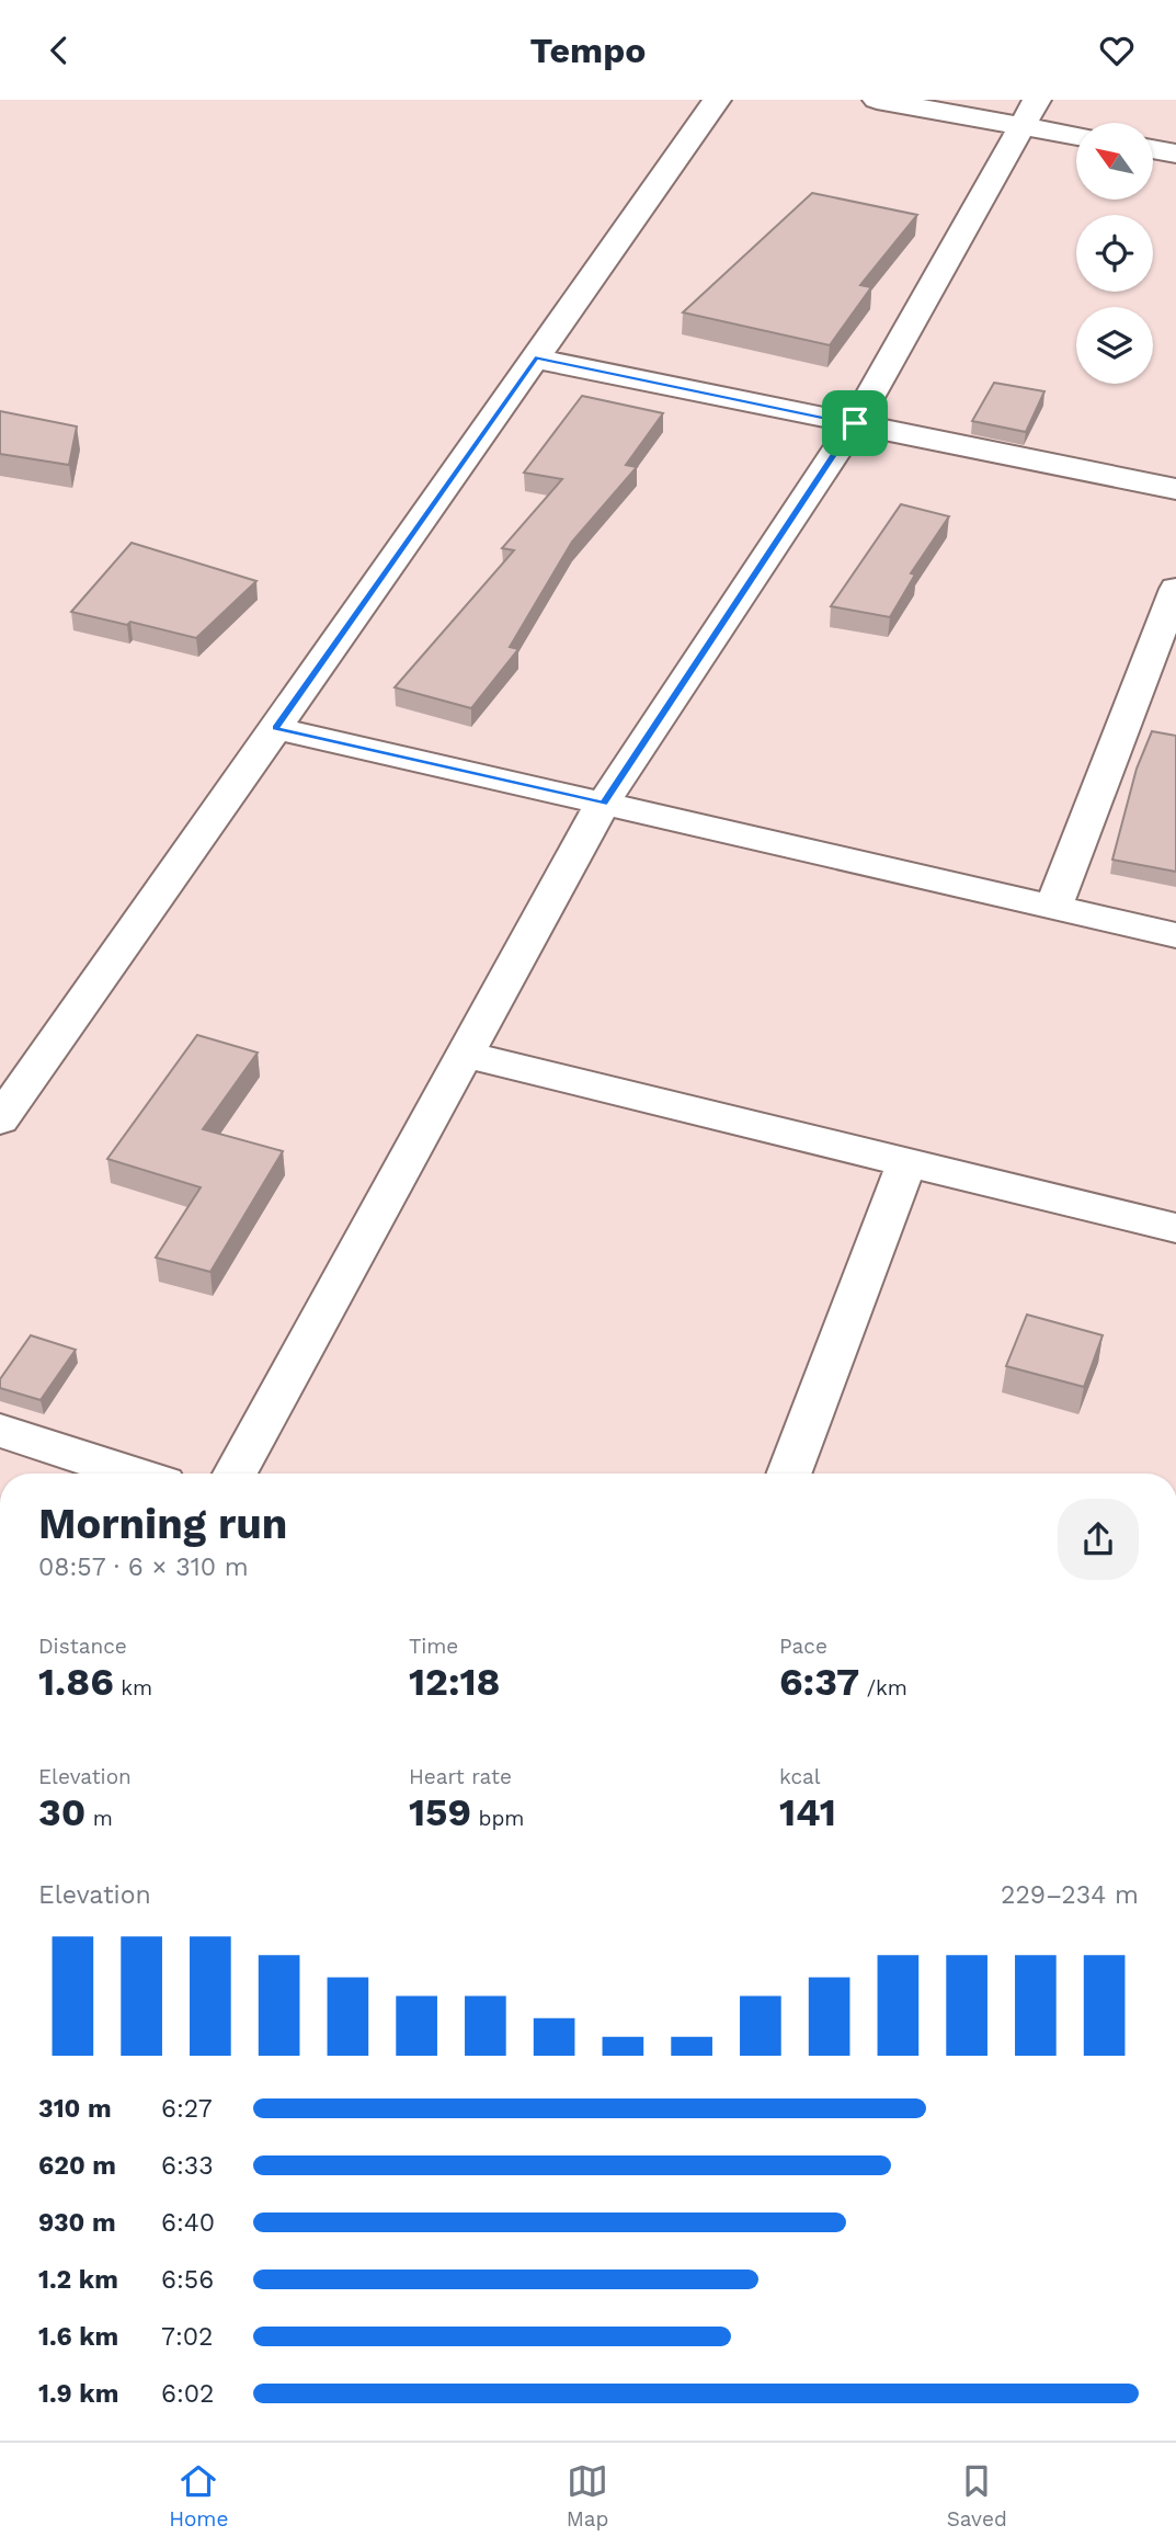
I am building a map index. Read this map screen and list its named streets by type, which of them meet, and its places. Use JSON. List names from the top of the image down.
{
  "north": "top left",
  "page": {
    "header": "Tempo",
    "heading": ["Morning run", "08:57 · 6 × 310 m"],
    "stats": [
      ["Distance", "1.86 km"],
      ["Time", "12:18"],
      ["Pace", "6:37 /km"],
      ["Elevation", "30 m"],
      ["Heart rate", "159 bpm"],
      ["kcal", "141"]
    ],
    "chart": ["Elevation", "229–234 m"],
    "list": [
      {
        "name": "310 m",
        "note": "6:27"
      },
      {
        "name": "620 m",
        "note": "6:33"
      },
      {
        "name": "930 m",
        "note": "6:40"
      },
      {
        "name": "1.2 km",
        "note": "6:56"
      },
      {
        "name": "1.6 km",
        "note": "7:02"
      },
      {
        "name": "1.9 km",
        "note": "6:02"
      }
    ],
    "tabs": ["Home", "Map", "Saved"]
  }
}
